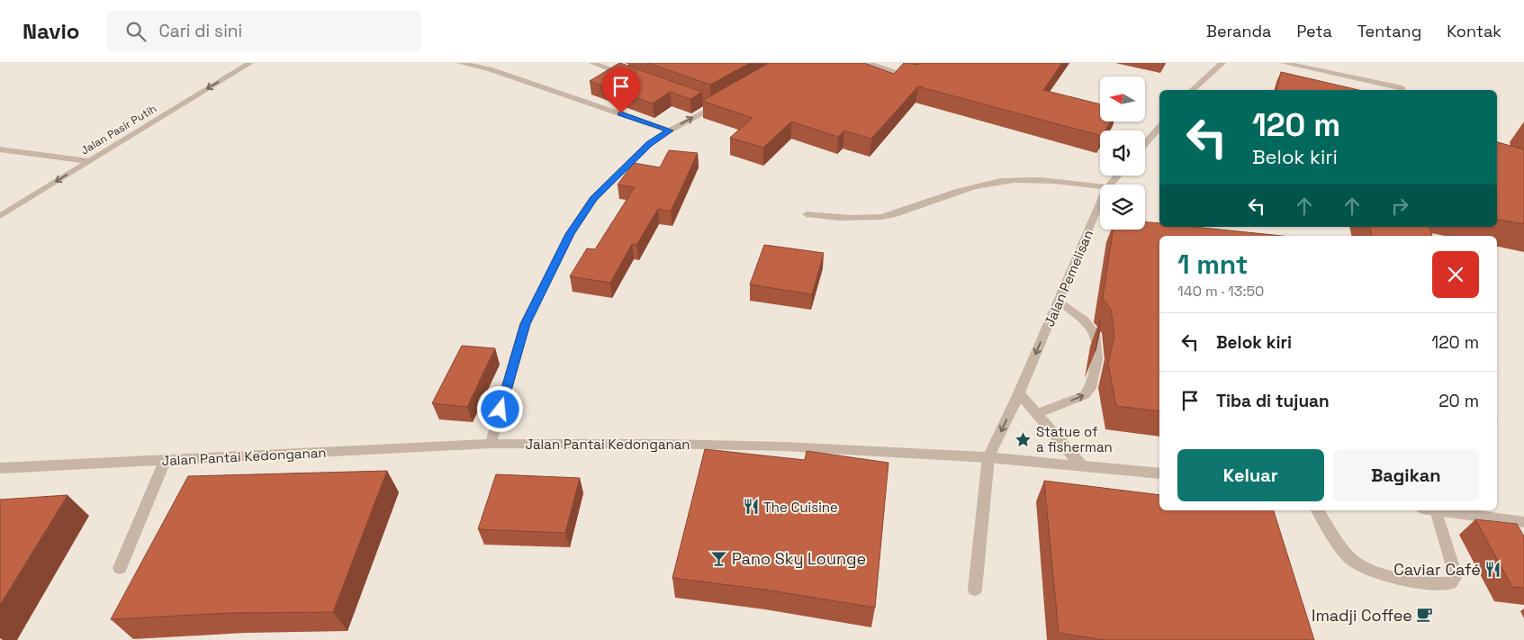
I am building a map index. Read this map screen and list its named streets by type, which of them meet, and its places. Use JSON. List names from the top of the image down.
{
  "streets": {
    "street": ["Jalan Pasir Putih", "Jalan Pemelisan", "Jalan Pantai Kedonganan"]
  },
  "crossings": [
    ["Jalan Pemelisan", "Jalan Pantai Kedonganan"]
  ],
  "one_way": ["Jalan Pasir Putih", "Jalan Pemelisan"],
  "places": {
    "place": ["Statue of a fisherman"],
    "restaurant": ["The Cuisine", "Caviar Café"],
    "bar": ["Pano Sky Lounge"],
    "cafe": ["Imadji Coffee"]
  },
  "north": "left",
  "page": {
    "header": "Navio",
    "search": "Cari di sini",
    "nav": [
      "Beranda",
      "Peta",
      "Tentang",
      "Kontak"
    ],
    "turn": ["120 m", "Belok kiri"],
    "heading": ["1 mnt", "140 m · 13:50"],
    "list": [
      {
        "name": "Belok kiri",
        "value": "120 m"
      },
      {
        "name": "Tiba di tujuan",
        "value": "20 m"
      }
    ],
    "buttons": ["Keluar", "Bagikan"]
  }
}
